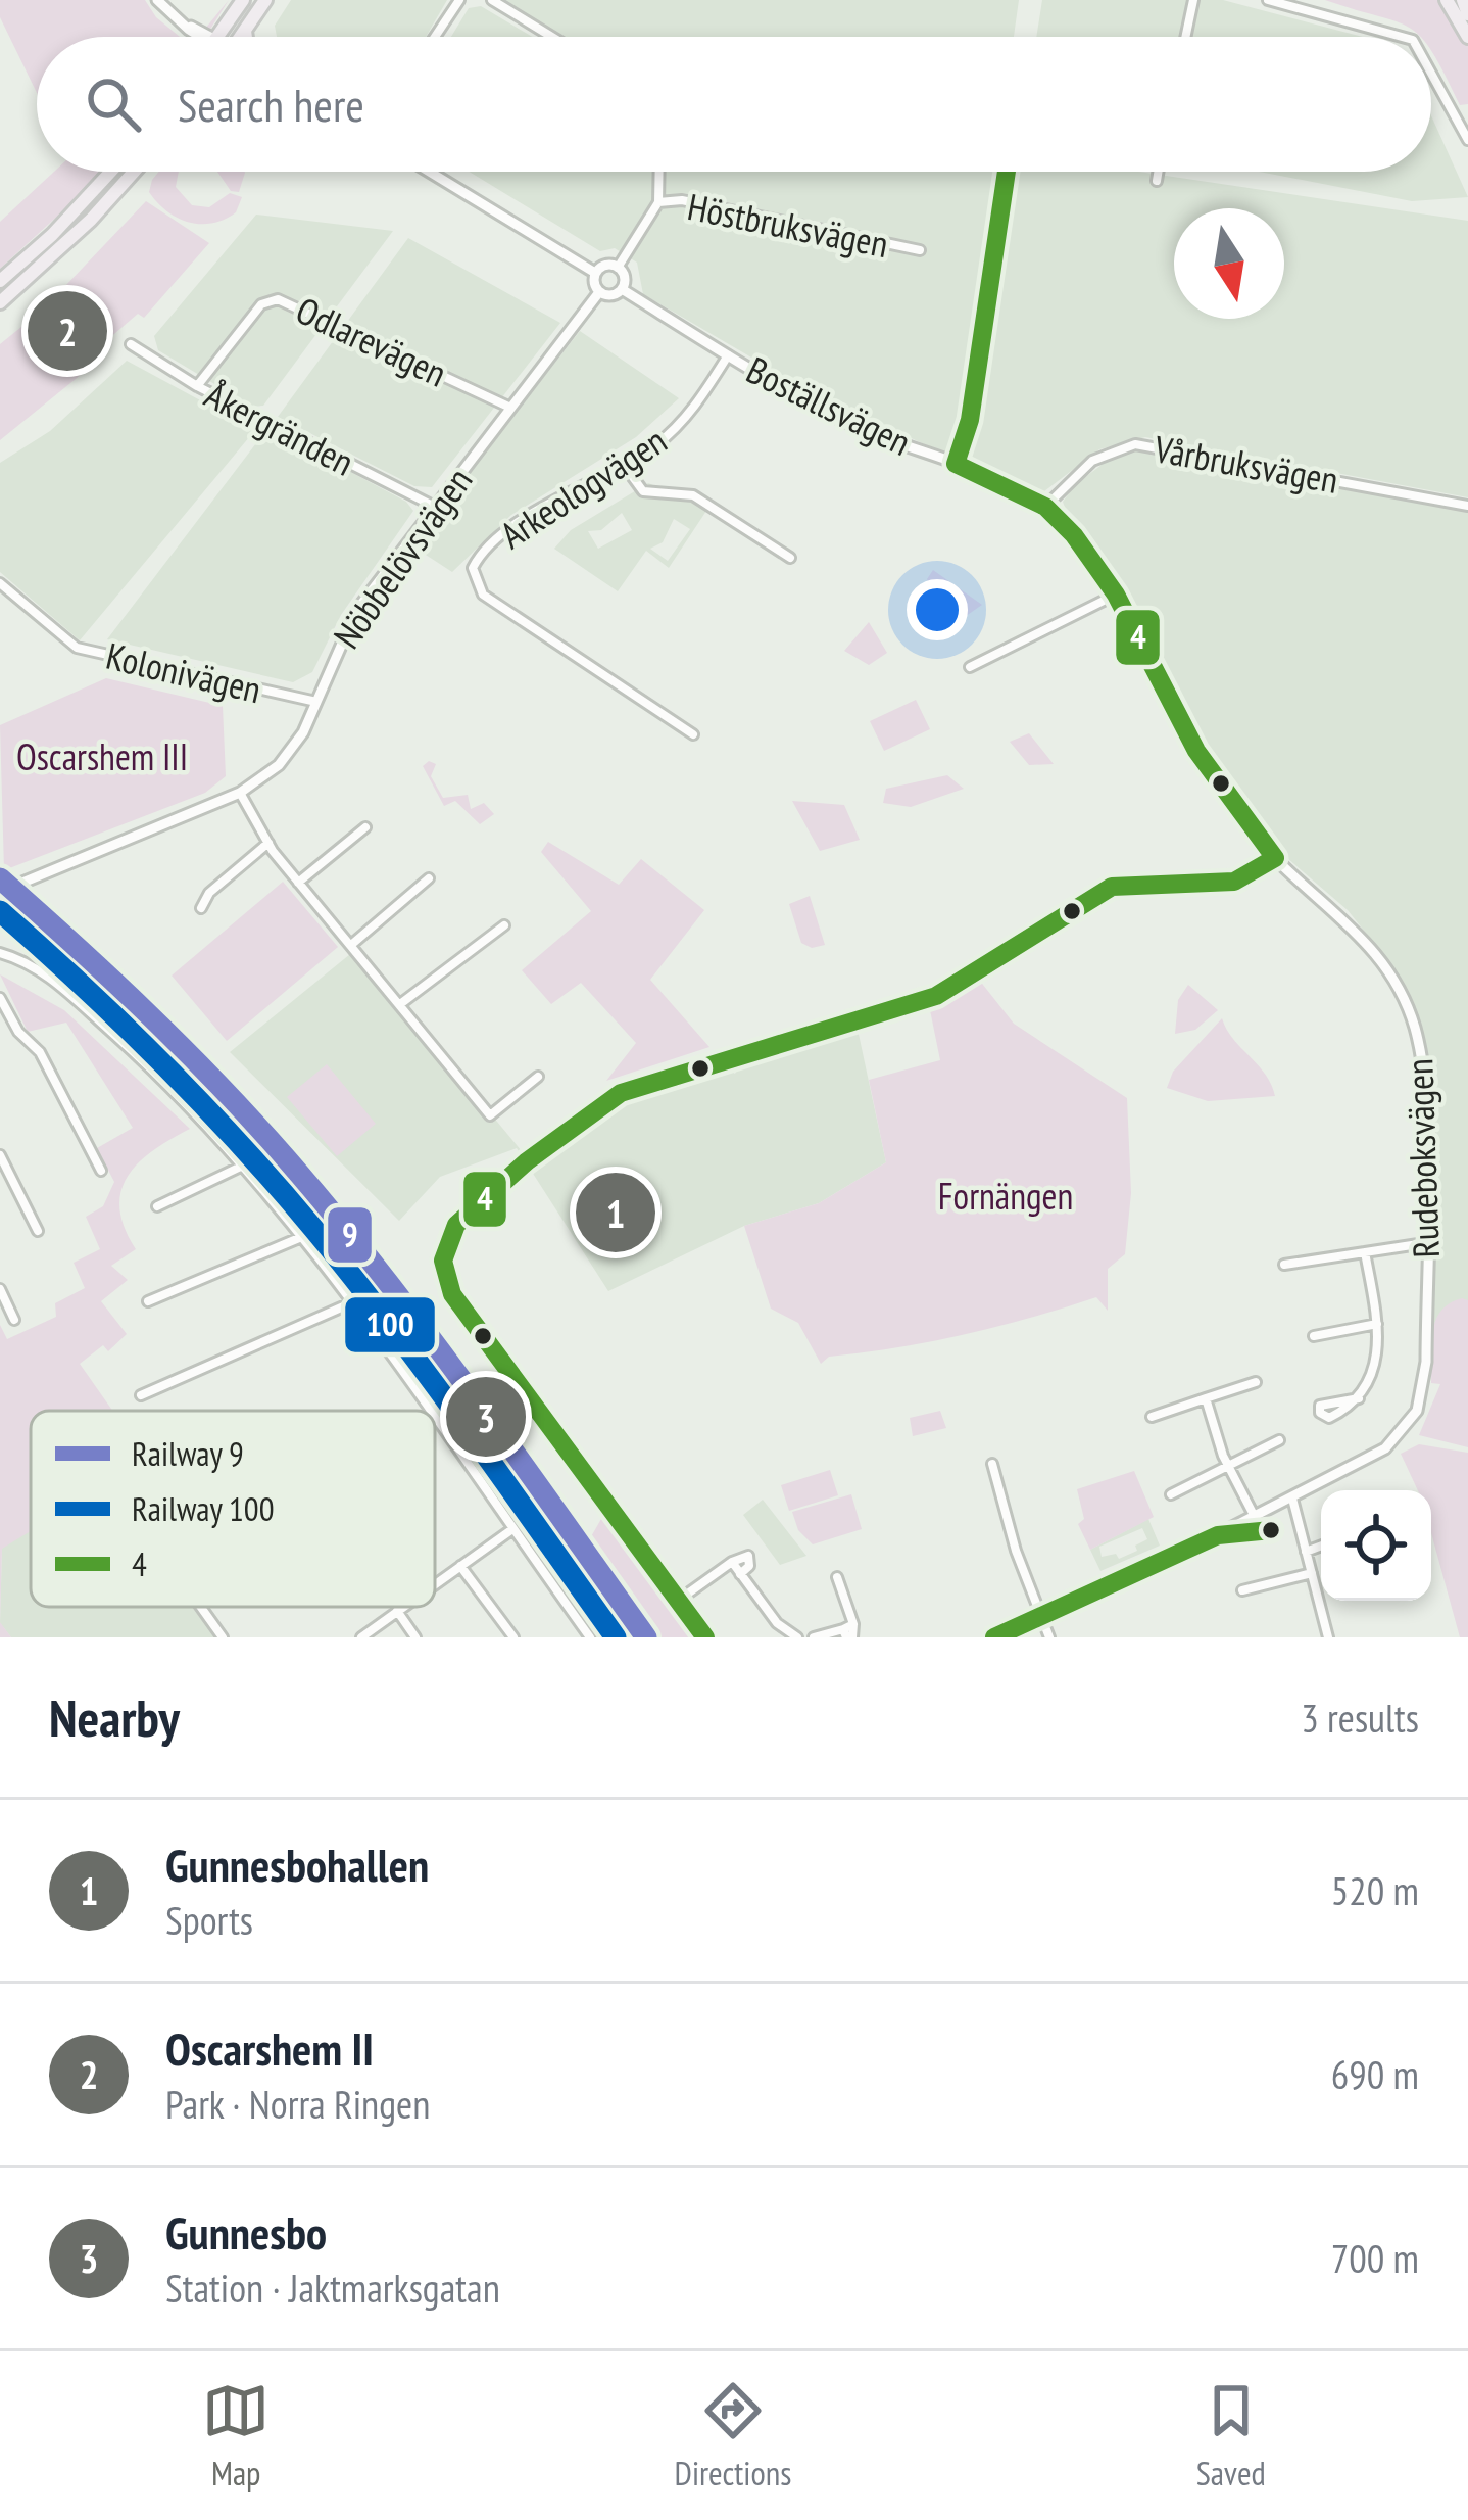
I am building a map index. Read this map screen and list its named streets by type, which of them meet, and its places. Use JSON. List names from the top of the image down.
{
  "streets": {
    "street": [
      "Höstbruksvägen",
      "Odlarevägen",
      "Boställsvägen",
      "Åkergränden",
      "Vårbruksvägen",
      "Arkeologvägen",
      "Nöbbelövsvägen",
      "Kolonivägen",
      "Rudeboksvägen"
    ]
  },
  "crossings": [
    ["Höstbruksvägen", "Boställsvägen"],
    ["Höstbruksvägen", "Nöbbelövsvägen"],
    ["Odlarevägen", "Åkergränden"],
    ["Odlarevägen", "Nöbbelövsvägen"],
    ["Boställsvägen", "Vårbruksvägen"],
    ["Boställsvägen", "Arkeologvägen"],
    ["Boställsvägen", "Nöbbelövsvägen"],
    ["Boställsvägen", "Rudeboksvägen"],
    ["Åkergränden", "Nöbbelövsvägen"],
    ["Vårbruksvägen", "Rudeboksvägen"],
    ["Nöbbelövsvägen", "Kolonivägen"]
  ],
  "parks": ["Oscarshem III", "Fornängen"],
  "lines": ["transit line 4", "rail line 9", "rail line 100"],
  "legend": ["Railway 9", "Railway 100", "4"],
  "north": "bottom",
  "page": {
    "search": "Search here",
    "pins": ["2", "1", "3"],
    "heading": ["Nearby", "3 results"],
    "list": [
      {
        "mark": "1",
        "name": "Gunnesbohallen",
        "note": "Sports",
        "value": "520 m"
      },
      {
        "mark": "2",
        "name": "Oscarshem II",
        "note": "Park · Norra Ringen",
        "value": "690 m"
      },
      {
        "mark": "3",
        "name": "Gunnesbo",
        "note": "Station · Jaktmarksgatan",
        "value": "700 m"
      }
    ],
    "nav": ["Map", "Directions", "Saved"]
  }
}
